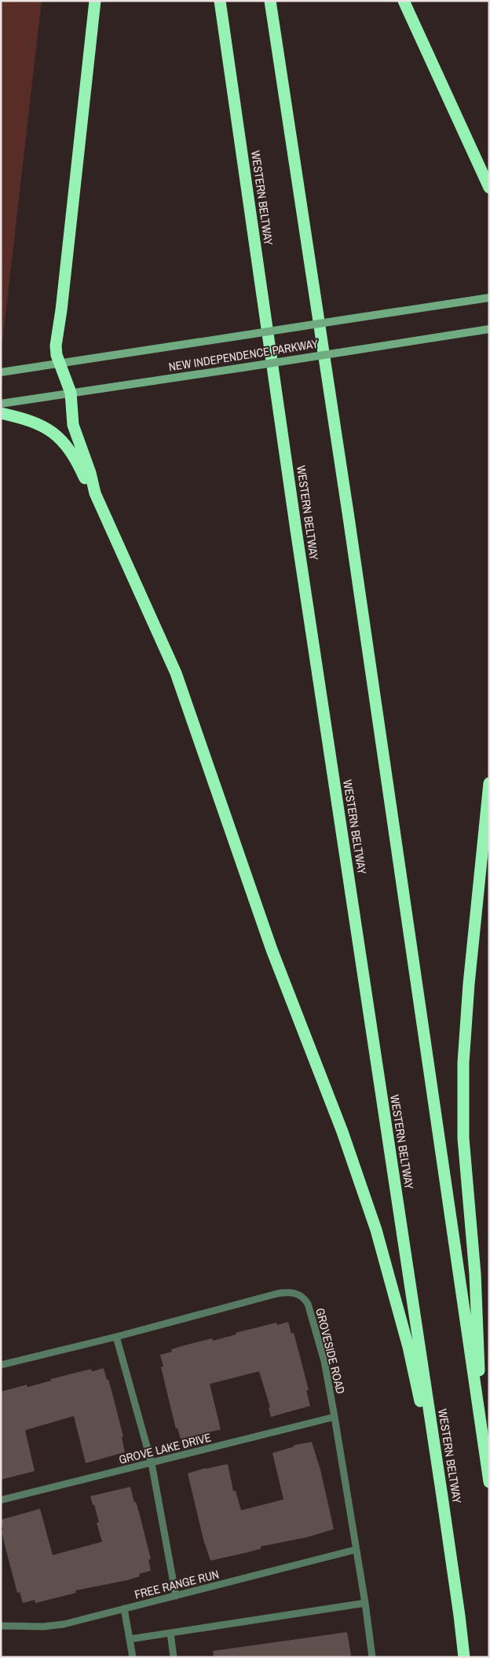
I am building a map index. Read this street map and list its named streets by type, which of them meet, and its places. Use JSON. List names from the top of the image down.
{
  "streets": {
    "highway": ["WESTERN BELTWAY"],
    "main road": ["NEW INDEPENDENCE PARKWAY"],
    "lane": ["GROVESIDE ROAD", "GROVE LAKE DRIVE", "FREE RANGE RUN"]
  },
  "crossings": [
    ["GROVESIDE ROAD", "GROVE LAKE DRIVE"],
    ["GROVESIDE ROAD", "FREE RANGE RUN"]
  ]
}
